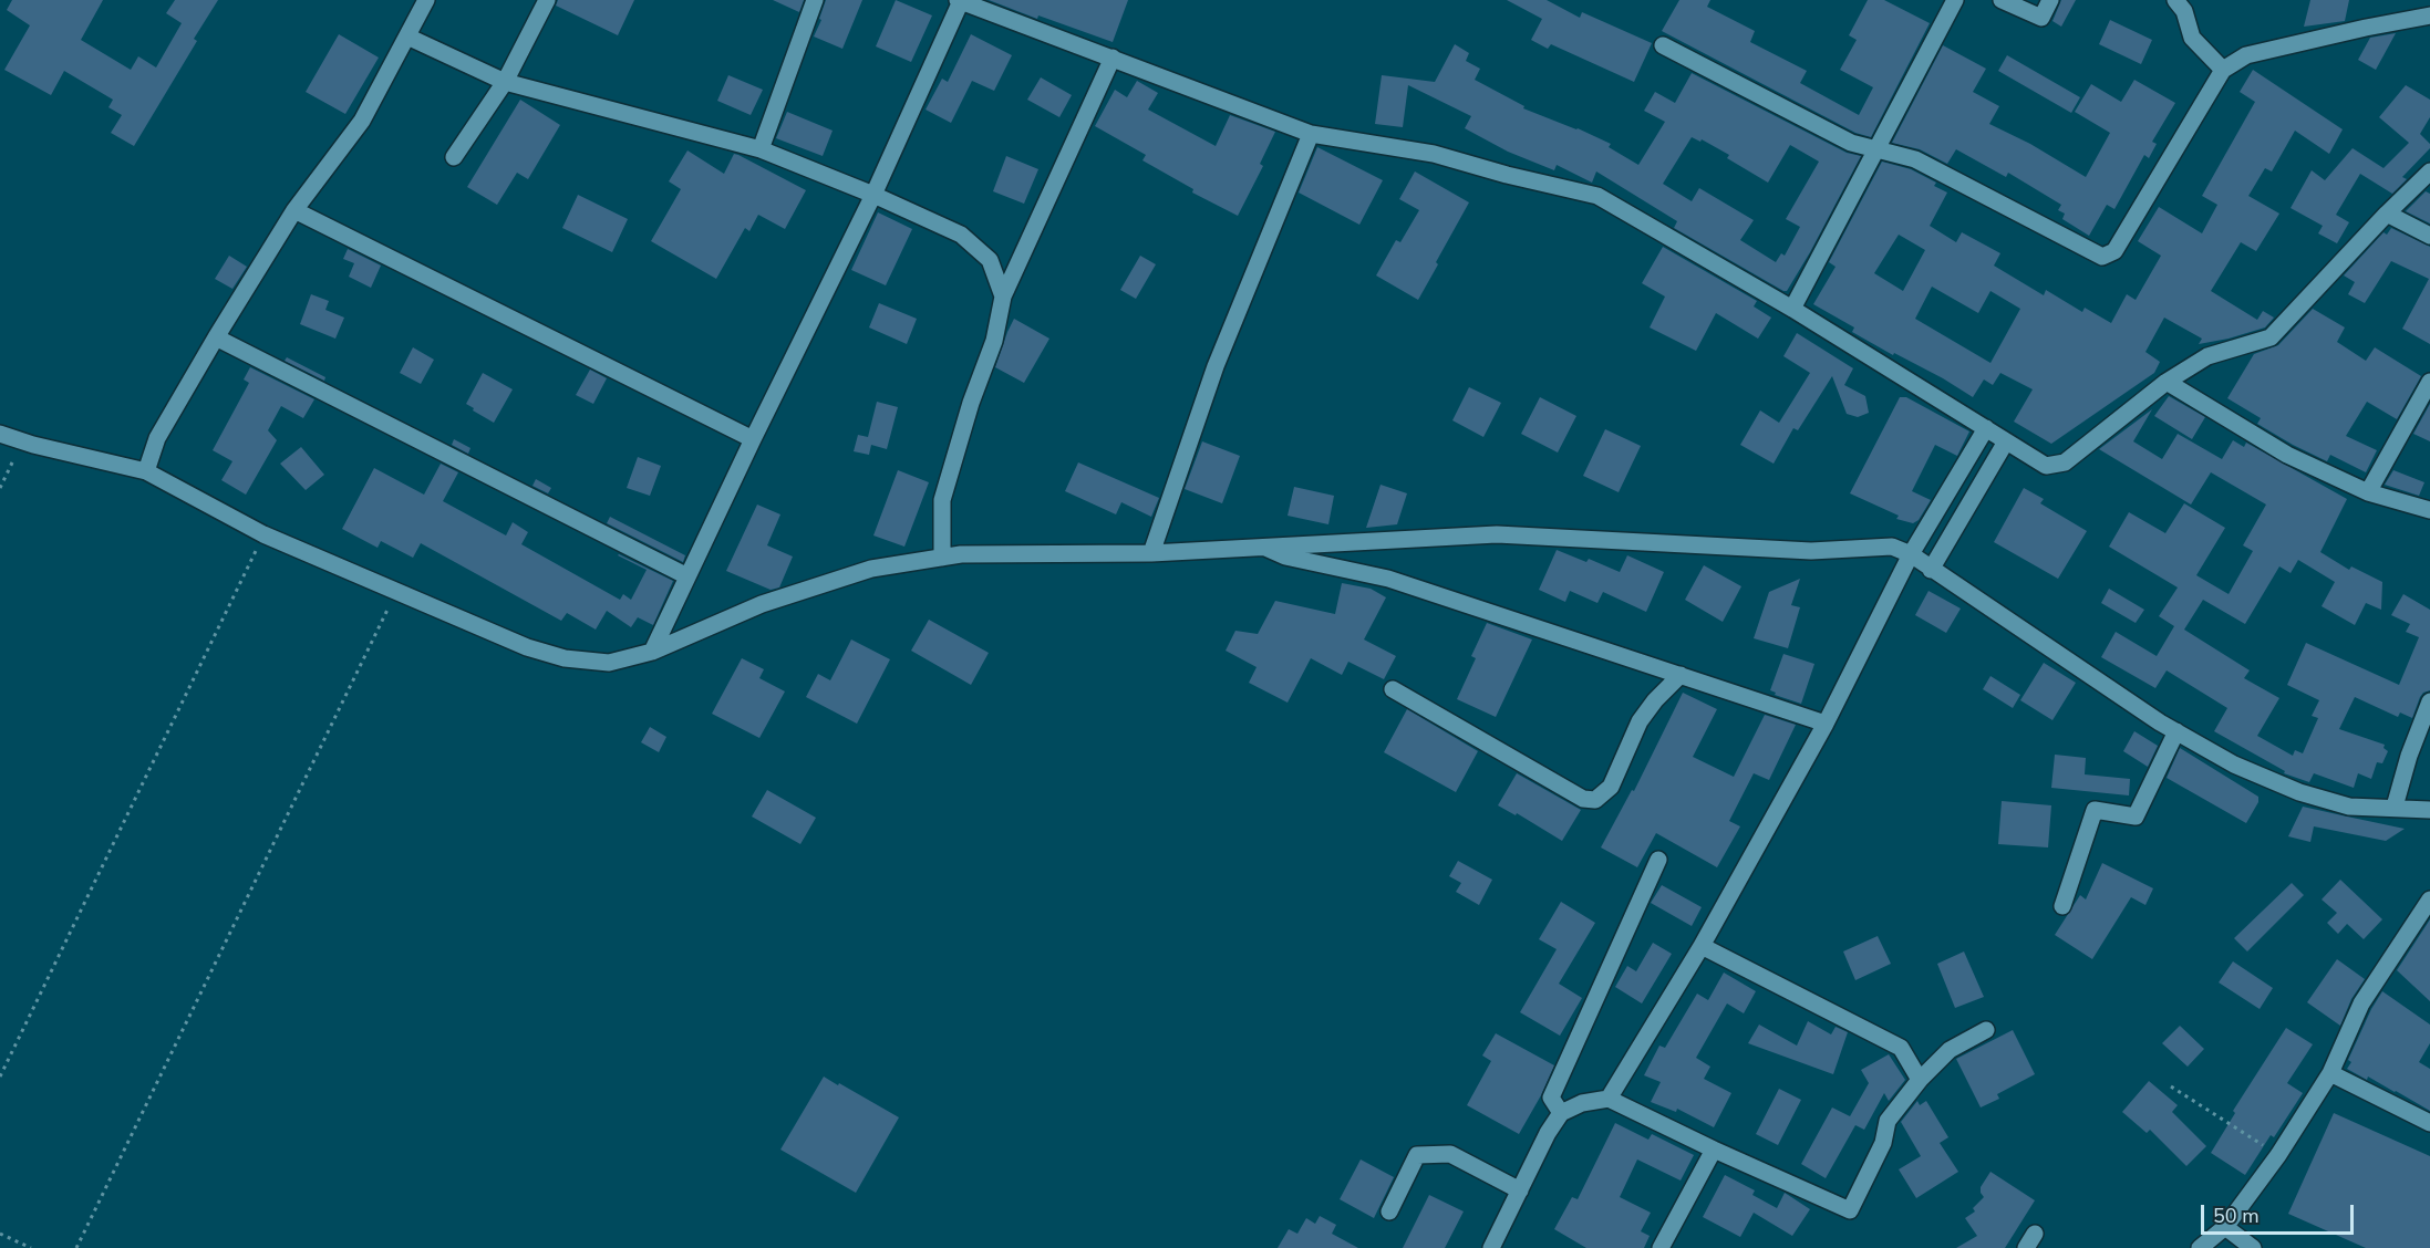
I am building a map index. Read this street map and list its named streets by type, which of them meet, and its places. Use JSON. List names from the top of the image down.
{
  "scale_bar": "50 m"
}
